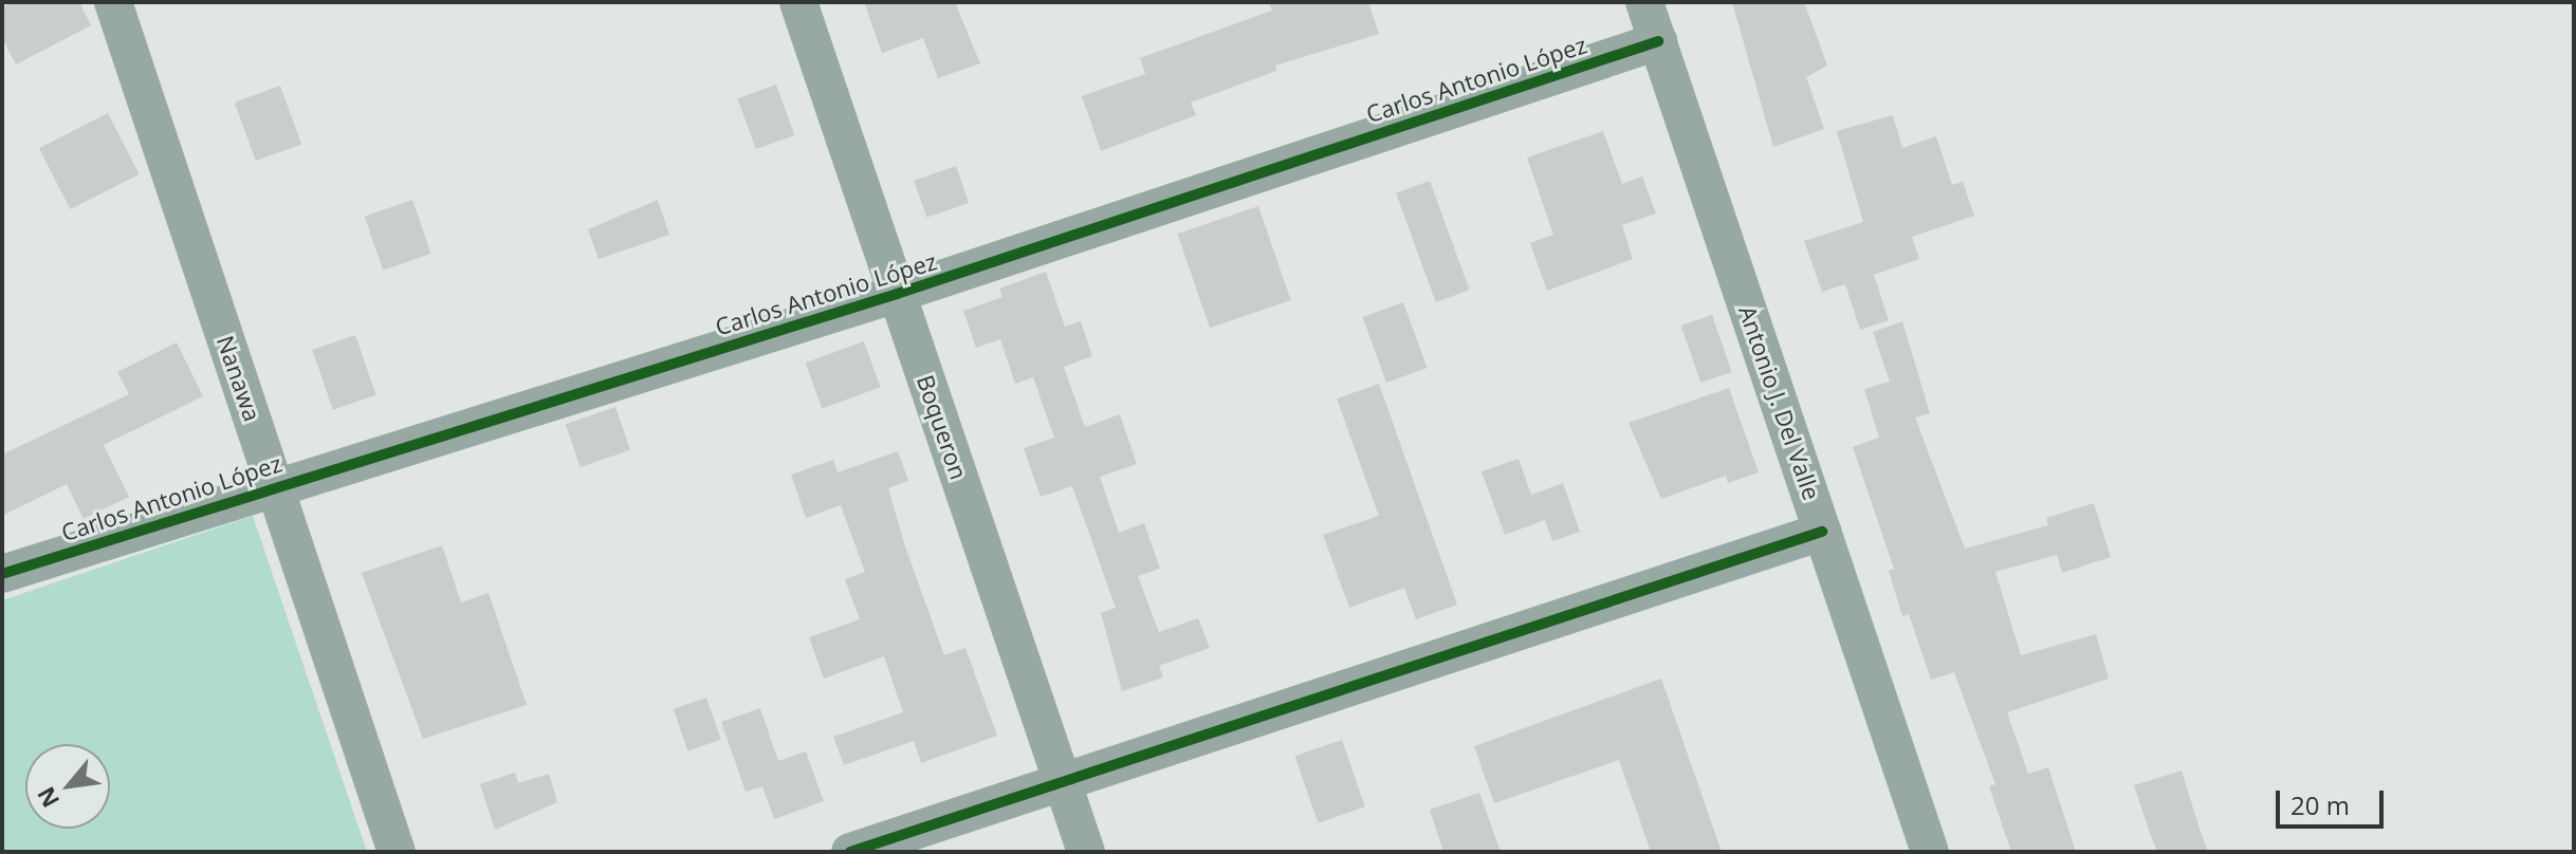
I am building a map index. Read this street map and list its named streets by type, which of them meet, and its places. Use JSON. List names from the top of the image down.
{
  "streets": {
    "street": [
      "Carlos Antonio López",
      "Nanawa",
      "Antonio J. Del Valle",
      "Boqueron"
    ]
  },
  "crossings": [
    ["Carlos Antonio López", "Nanawa"],
    ["Carlos Antonio López", "Antonio J. Del Valle"],
    ["Carlos Antonio López", "Boqueron"]
  ],
  "scale_bar": "20 m",
  "north": "bottom left"
}
